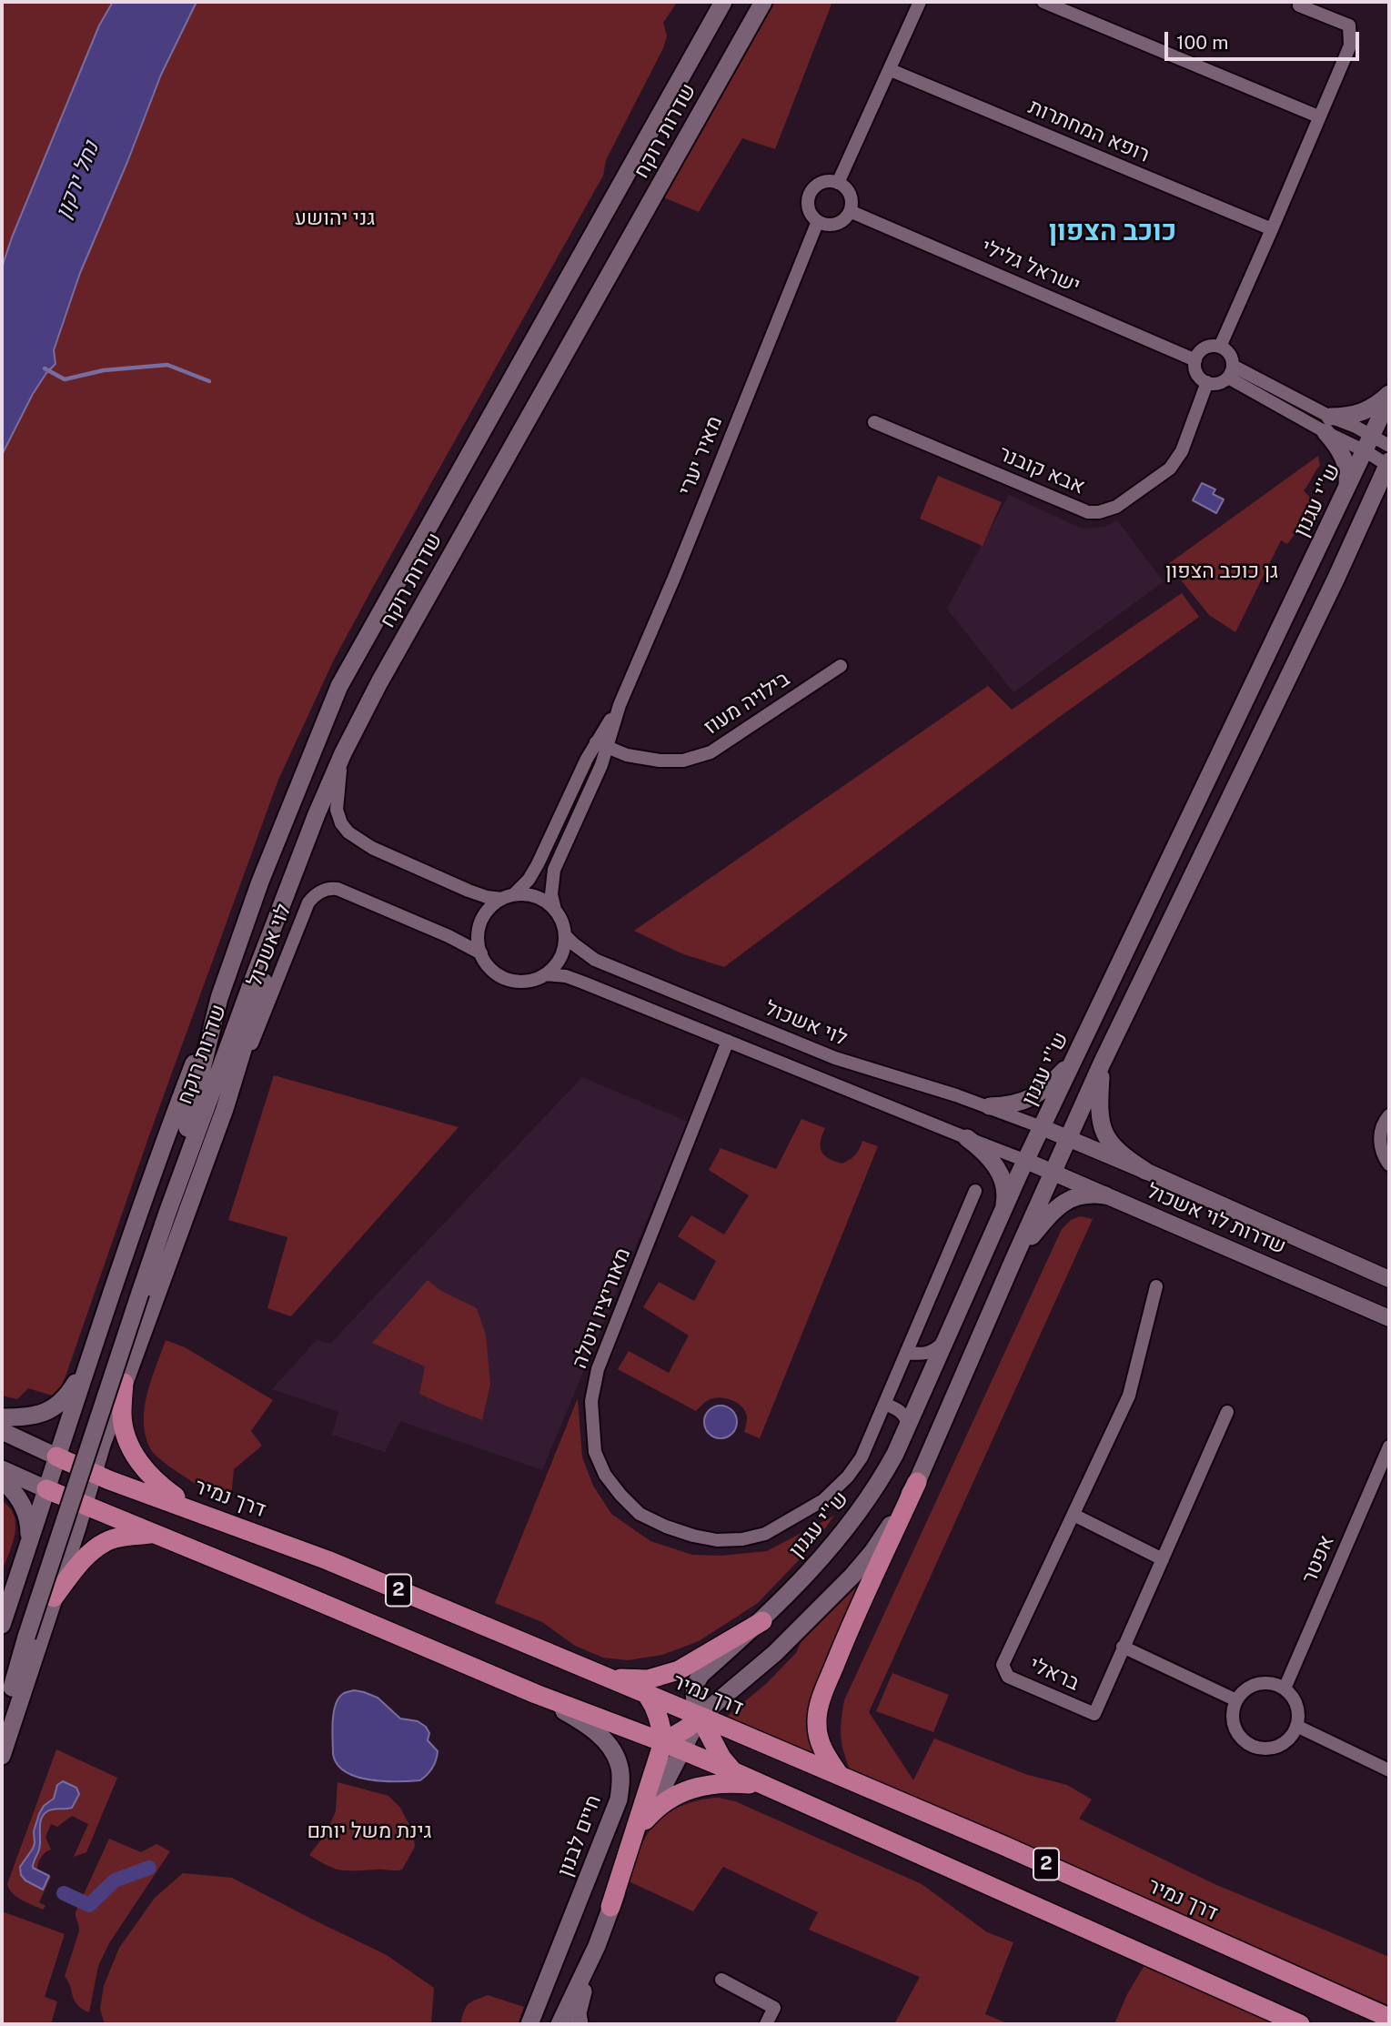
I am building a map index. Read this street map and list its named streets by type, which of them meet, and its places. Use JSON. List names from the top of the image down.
{
  "streets": {
    "highway": ["דרך נמיר", "2"],
    "main road": ["שדרות רוקח", "ש''י עגנון", "חיים לבנון"],
    "street": [
      "רופא המחתרות",
      "ישראל גלילי",
      "מאיר יערי",
      "אבא קובנר",
      "בילויה מעוז",
      "לוי אשכול",
      "שדרות לוי אשכול",
      "מאוריציו ויטלה",
      "אפטר",
      "בראלי"
    ]
  },
  "crossings": [
    ["ישראל גלילי", "מאיר יערי"],
    ["ישראל גלילי", "אבא קובנר"],
    ["מאיר יערי", "בילויה מעוז"],
    ["מאיר יערי", "לוי אשכול"],
    ["ש''י עגנון", "לוי אשכול"],
    ["ש''י עגנון", "שדרות לוי אשכול"],
    ["ש''י עגנון", "דרך נמיר"],
    ["לוי אשכול", "שדרות לוי אשכול"],
    ["2", "חיים לבנון"]
  ],
  "districts": ["כוכב הצפון"],
  "water": ["נחל ירקון"],
  "parks": ["גני יהושע", "גן כוכב הצפון", "גינת משל יותם"],
  "scale_bar": "100 m"
}
